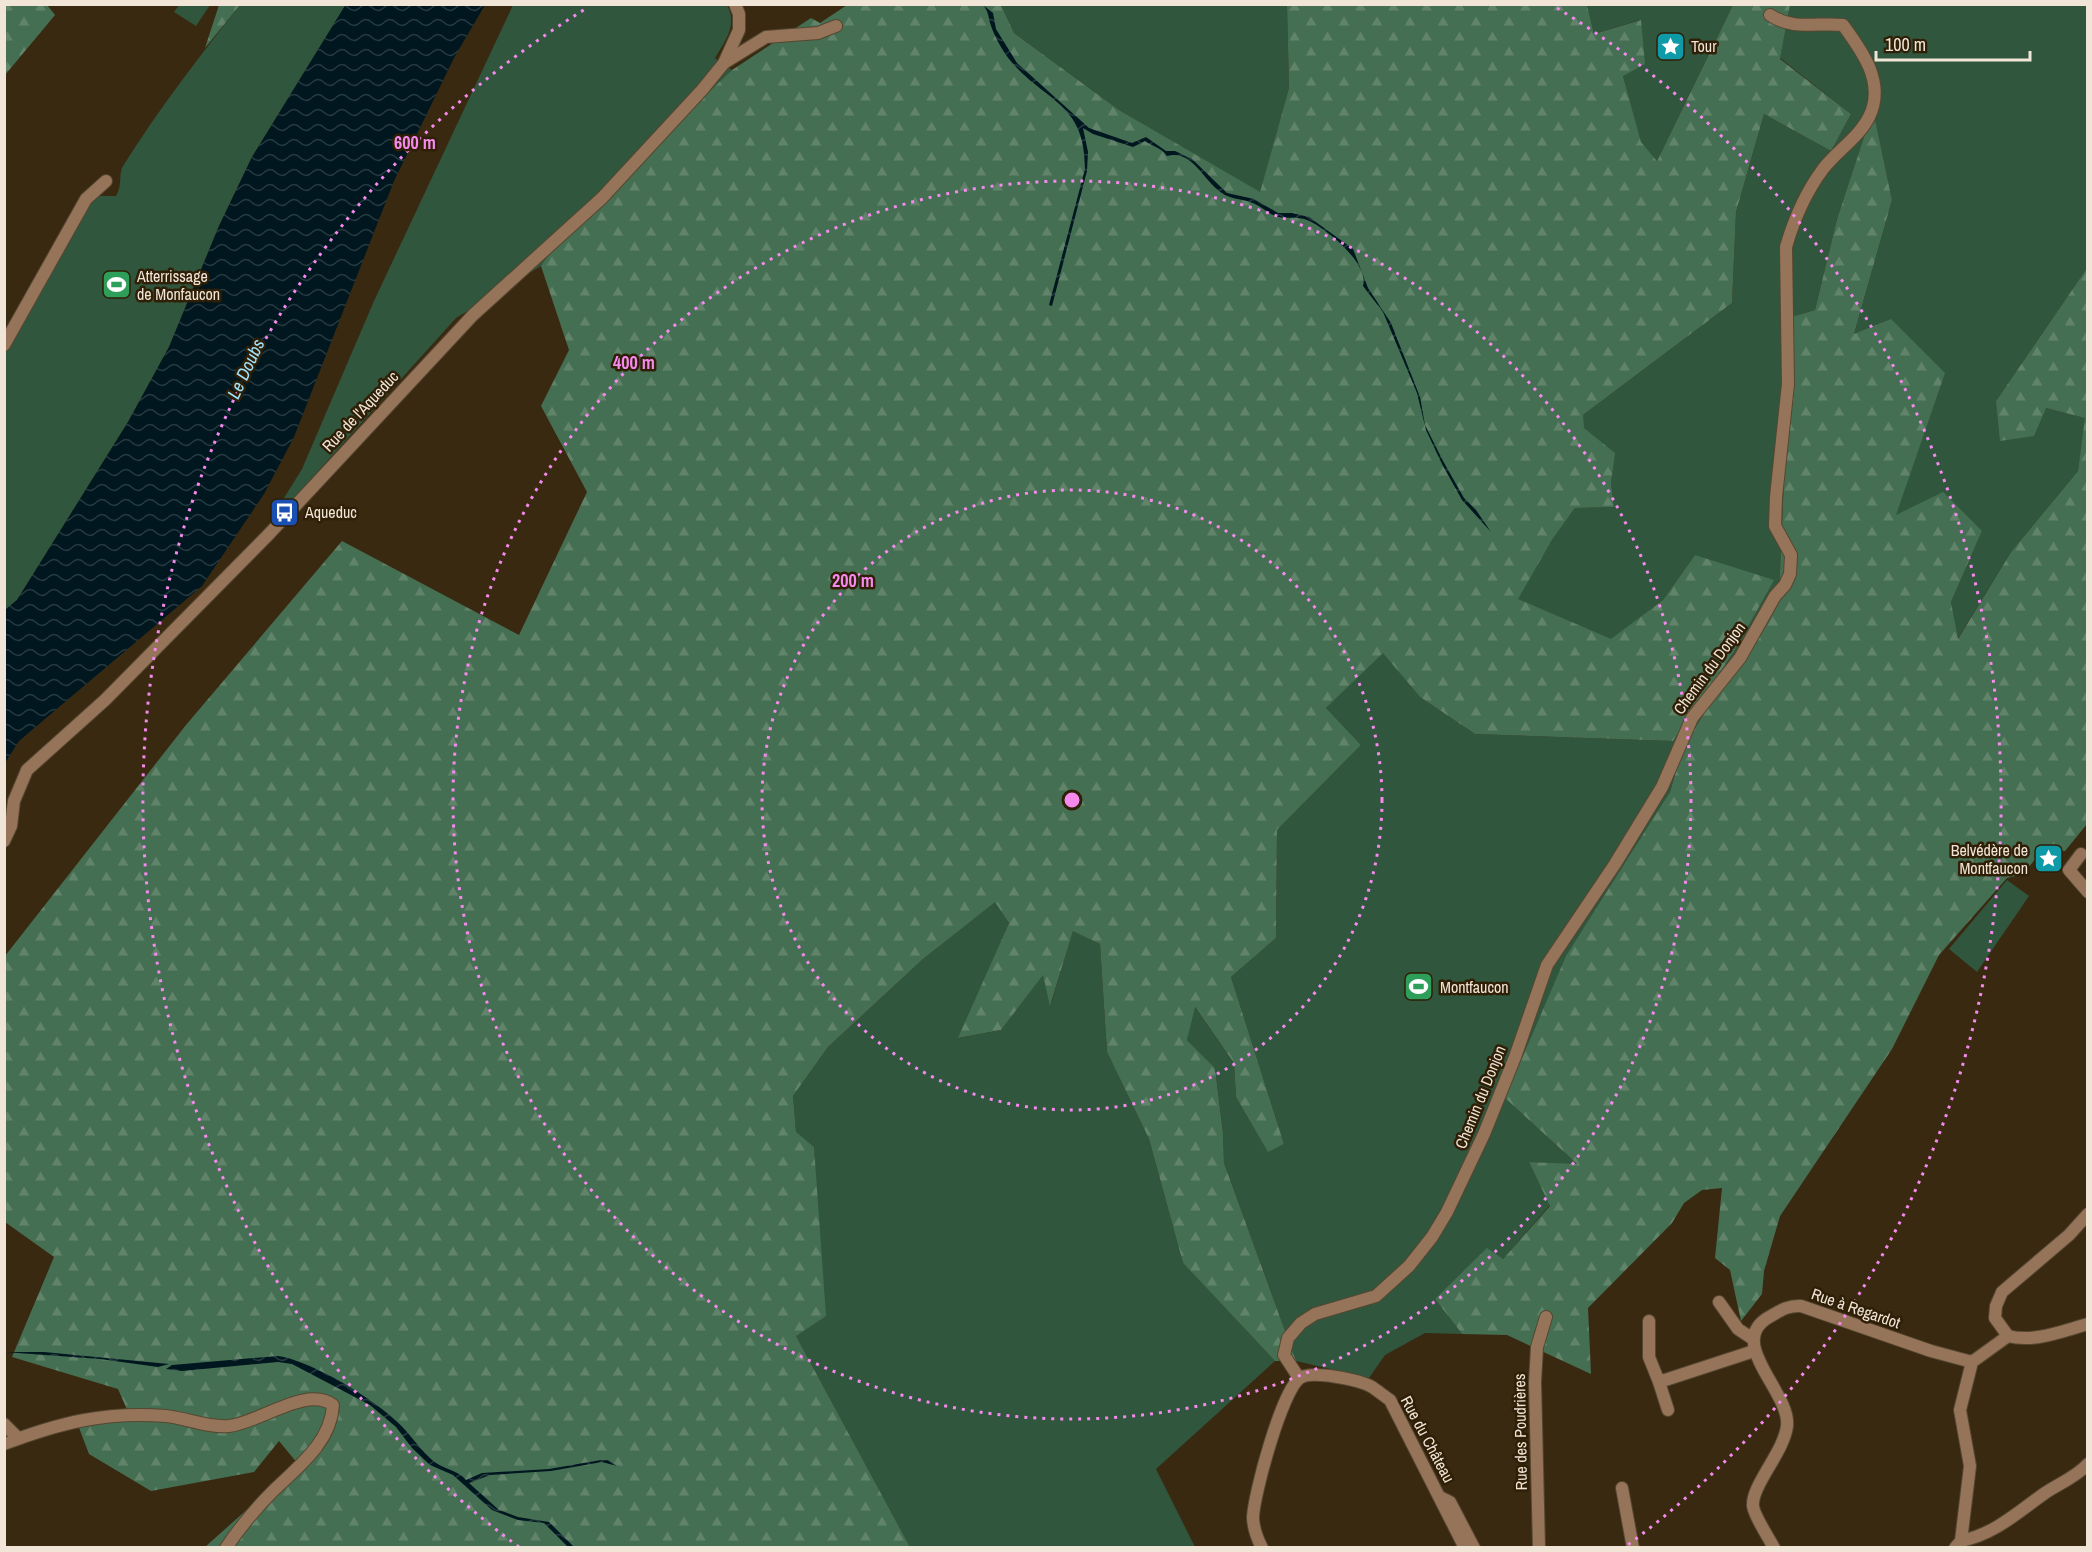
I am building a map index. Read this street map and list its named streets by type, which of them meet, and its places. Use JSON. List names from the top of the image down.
{
  "streets": {
    "street": [
      "Rue de l'Aqueduc",
      "Chemin du Donjon",
      "Rue à Regardot",
      "Rue des Poudrières",
      "Rue du Château"
    ]
  },
  "crossings": [
    ["Chemin du Donjon", "Rue du Château"]
  ],
  "water": ["Le Doubs"],
  "places": {
    "place": ["Tour", "Belvédère de Montfaucon"],
    "sports": ["Atterrissage de Monfaucon", "Montfaucon"],
    "bus stop": ["Aqueduc"]
  },
  "scale_bar": "100 m",
  "rings": ["600 m", "400 m", "200 m"]
}
